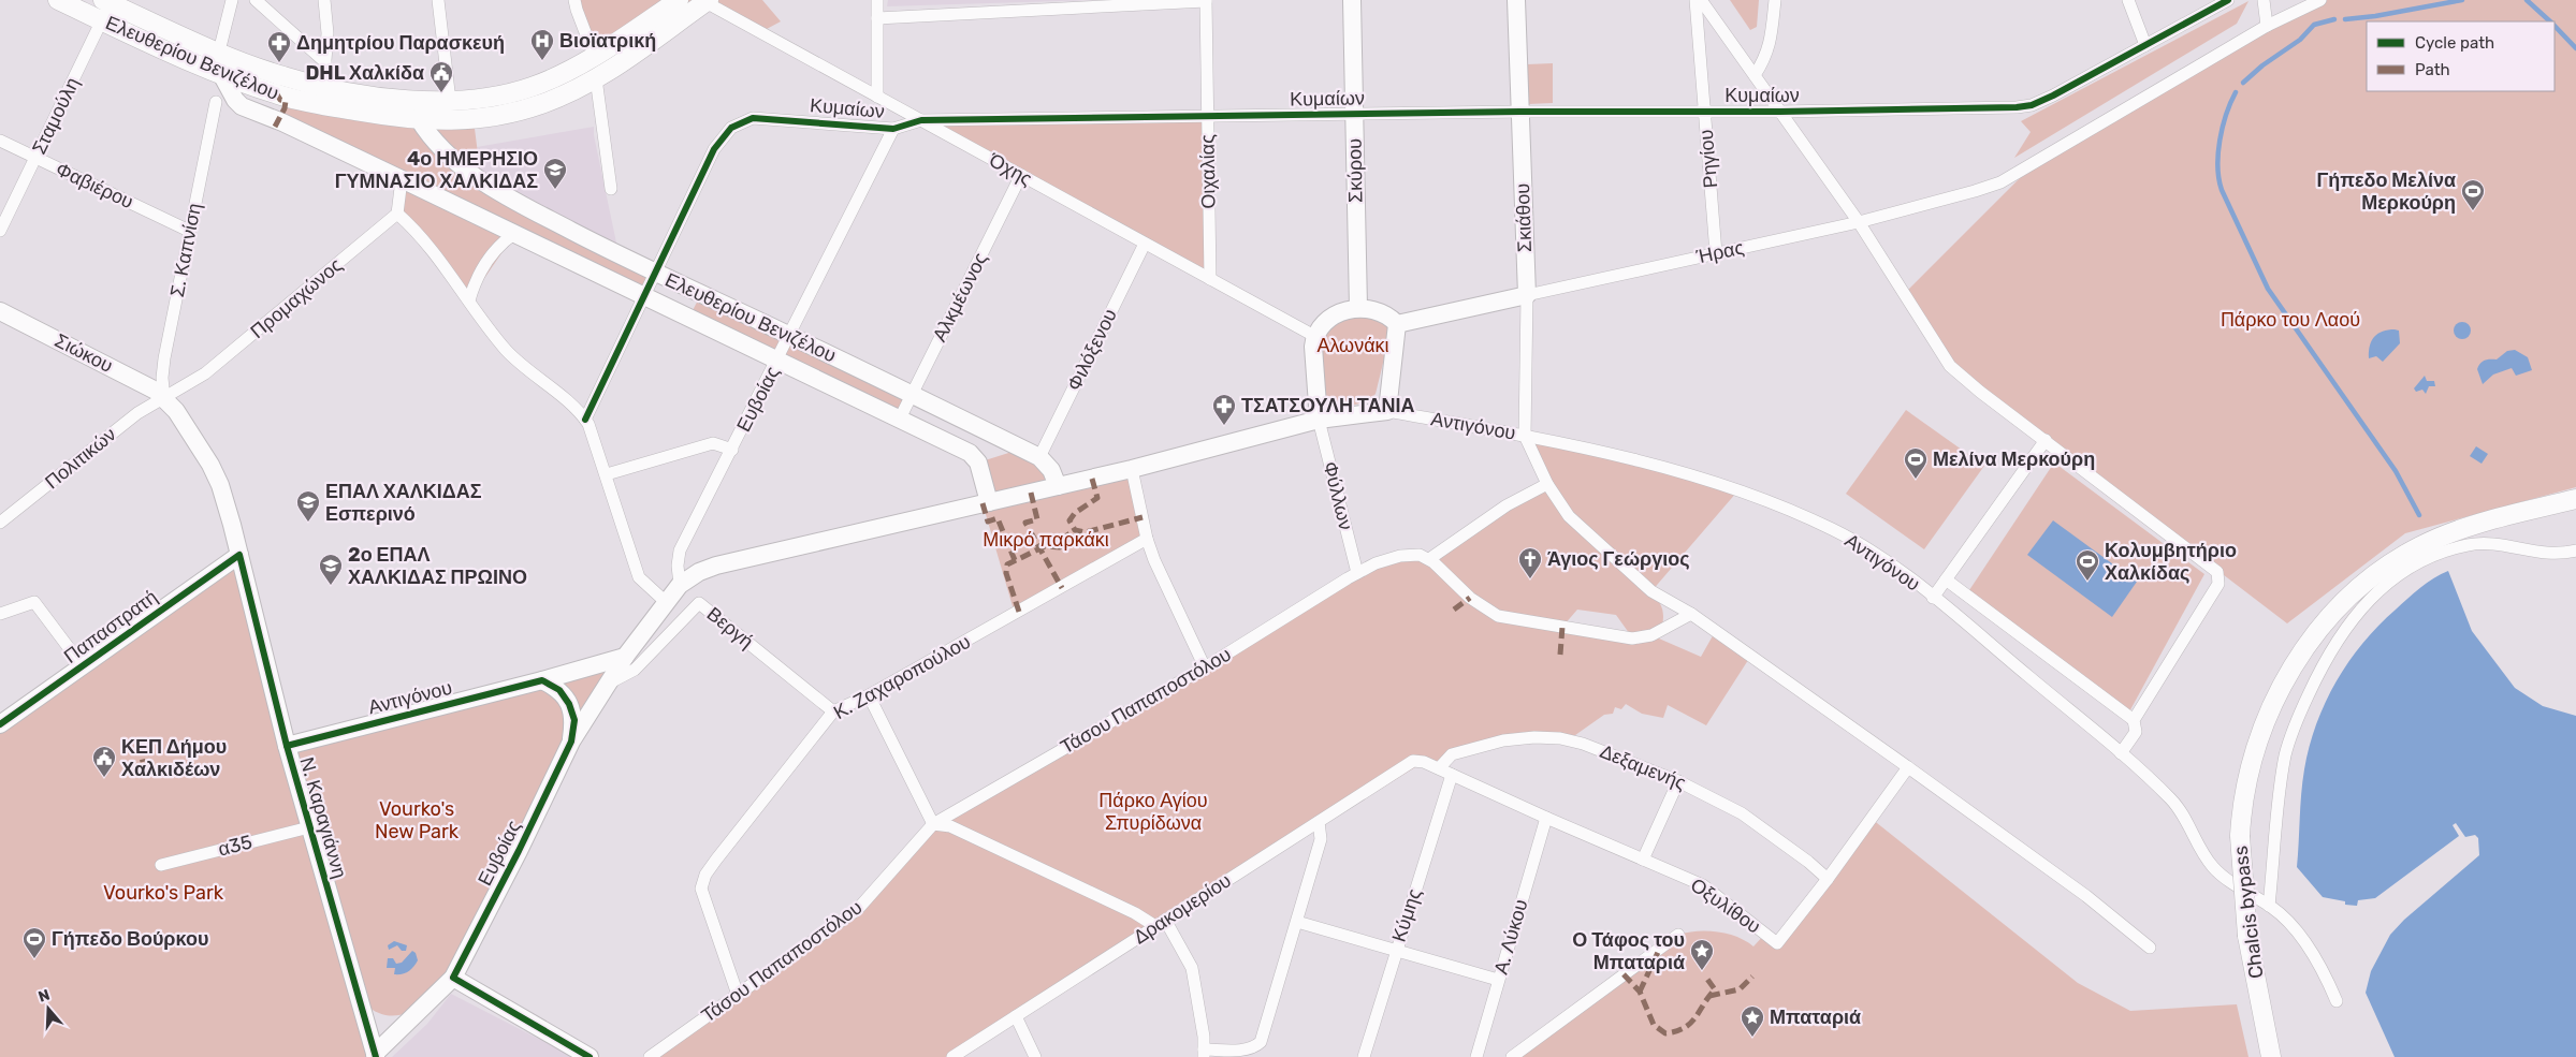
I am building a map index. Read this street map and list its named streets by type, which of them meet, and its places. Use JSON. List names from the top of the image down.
{
  "streets": {
    "main road": ["Ελευθερίου Βενιζέλου", "Chalcis bypass"],
    "street": [
      "Κυμαίων",
      "Σταμούλη",
      "Ρηγίου",
      "Όχης",
      "Σκύρου",
      "Οιχαλίας",
      "Φαβιέρου",
      "Σκιάθου",
      "Σ. Καπνίση",
      "Ήρας",
      "Αλκμέωνος",
      "Προμαχώνος",
      "Φιλόξενου",
      "Σιώκου",
      "Ευβοίας",
      "Αντιγόνου",
      "Πολιτικών",
      "Φύλλων",
      "Παπαστρατή",
      "Βεργή",
      "Κ. Ζαχαροπούλου",
      "Τάσου Παπαποστόλου",
      "Δεξαμενής",
      "Ν. Καραγιάννη",
      "α35",
      "Οξυλίθου",
      "Δρακομερίου",
      "Κύμης",
      "Α. Λύκου"
    ]
  },
  "crossings": [
    ["Ελευθερίου Βενιζέλου", "Κυμαίων"],
    ["Ελευθερίου Βενιζέλου", "Σταμούλη"],
    ["Ελευθερίου Βενιζέλου", "Αλκμέωνος"],
    ["Ελευθερίου Βενιζέλου", "Φιλόξενου"],
    ["Ελευθερίου Βενιζέλου", "Ευβοίας"],
    ["Κυμαίων", "Ρηγίου"],
    ["Κυμαίων", "Όχης"],
    ["Κυμαίων", "Σκύρου"],
    ["Κυμαίων", "Οιχαλίας"],
    ["Κυμαίων", "Σκιάθου"],
    ["Κυμαίων", "Ευβοίας"],
    ["Σταμούλη", "Φαβιέρου"],
    ["Ρηγίου", "Ήρας"],
    ["Όχης", "Οιχαλίας"],
    ["Όχης", "Αλκμέωνος"],
    ["Όχης", "Φιλόξενου"],
    ["Φαβιέρου", "Σ. Καπνίση"],
    ["Σκιάθου", "Ήρας"],
    ["Σκιάθου", "Αντιγόνου"],
    ["Σ. Καπνίση", "Προμαχώνος"],
    ["Σ. Καπνίση", "Σιώκου"],
    ["Σ. Καπνίση", "Πολιτικών"],
    ["Σ. Καπνίση", "Ν. Καραγιάννη"],
    ["Προμαχώνος", "Σιώκου"],
    ["Προμαχώνος", "Πολιτικών"],
    ["Προμαχώνος", "Ν. Καραγιάννη"],
    ["Σιώκου", "Πολιτικών"],
    ["Σιώκου", "Ν. Καραγιάννη"],
    ["Ευβοίας", "Αντιγόνου"],
    ["Ευβοίας", "Φύλλων"],
    ["Ευβοίας", "Βεργή"],
    ["Ευβοίας", "Ν. Καραγιάννη"],
    ["Αντιγόνου", "Ν. Καραγιάννη"],
    ["Πολιτικών", "Ν. Καραγιάννη"],
    ["Φύλλων", "Τάσου Παπαποστόλου"],
    ["Παπαστρατή", "Ν. Καραγιάννη"],
    ["Βεργή", "Κ. Ζαχαροπούλου"],
    ["Κ. Ζαχαροπούλου", "Τάσου Παπαποστόλου"],
    ["Δεξαμενής", "Οξυλίθου"],
    ["Ν. Καραγιάννη", "α35"],
    ["Οξυλίθου", "Δρακομερίου"],
    ["Οξυλίθου", "Κύμης"],
    ["Οξυλίθου", "Α. Λύκου"]
  ],
  "parks": [
    "Πάρκο του Λαού",
    "Αλωνάκι",
    "Μικρό παρκάκι",
    "Πάρκο Αγίου Σπυρίδωνα",
    "Vourko's New Park",
    "Vourko's Park"
  ],
  "places": {
    "hospital": ["Βιοϊατρική"],
    "pharmacy": ["Δημητρίου Παρασκευή", "ΤΣΑΤΣΟΥΛΗ ΤΑΝΙΑ"],
    "public building": ["DHL Χαλκίδα", "ΚΕΠ Δήμου Χαλκιδέων"],
    "school or university": ["4ο ΗΜΕΡΗΣΙΟ ΓΥΜΝΑΣΙΟ ΧΑΛΚΙΔΑΣ", "ΕΠΑΛ ΧΑΛΚΙΔΑΣ Εσπερινό", "2ο ΕΠΑΛ ΧΑΛΚΙΔΑΣ ΠΡΩΙΝΟ"],
    "sports": [
      "Γήπεδο Μελίνα Μερκούρη",
      "Μελίνα Μερκούρη",
      "Κολυμβητήριο Χαλκίδας",
      "Γήπεδο Βούρκου"
    ],
    "church": ["Άγιος Γεώργιος"],
    "place": ["Ο Τάφος του Μπαταριά", "Μπαταριά"]
  },
  "legend": ["Cycle path", "Path"],
  "north": "top"
}
